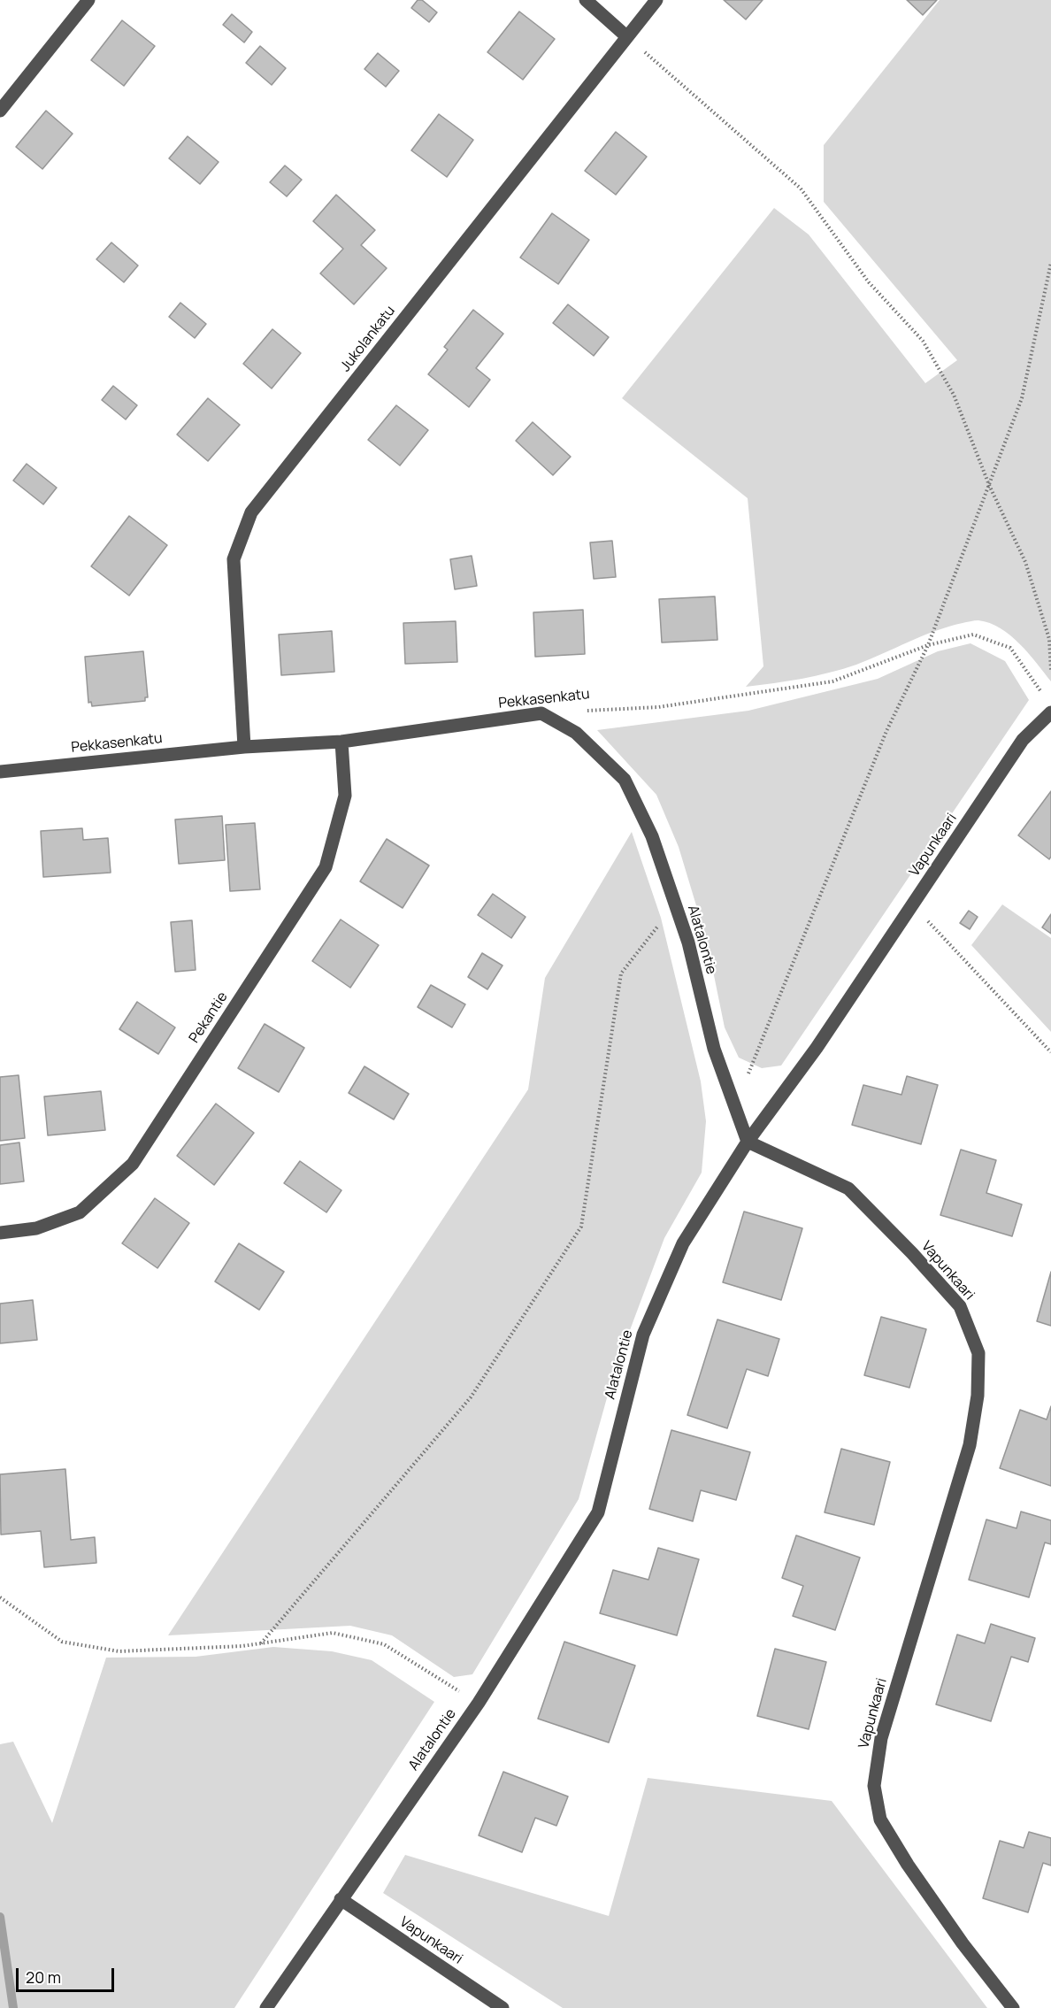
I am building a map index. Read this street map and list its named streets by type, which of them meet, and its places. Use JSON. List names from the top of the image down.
{
  "streets": {
    "street": [
      "Jukolankatu",
      "Pekkasenkatu",
      "Vapunkaari",
      "Alatalontie",
      "Pekantie"
    ]
  },
  "crossings": [
    ["Jukolankatu", "Pekkasenkatu"],
    ["Pekkasenkatu", "Alatalontie"],
    ["Pekkasenkatu", "Pekantie"],
    ["Vapunkaari", "Alatalontie"]
  ],
  "scale_bar": "20 m"
}
